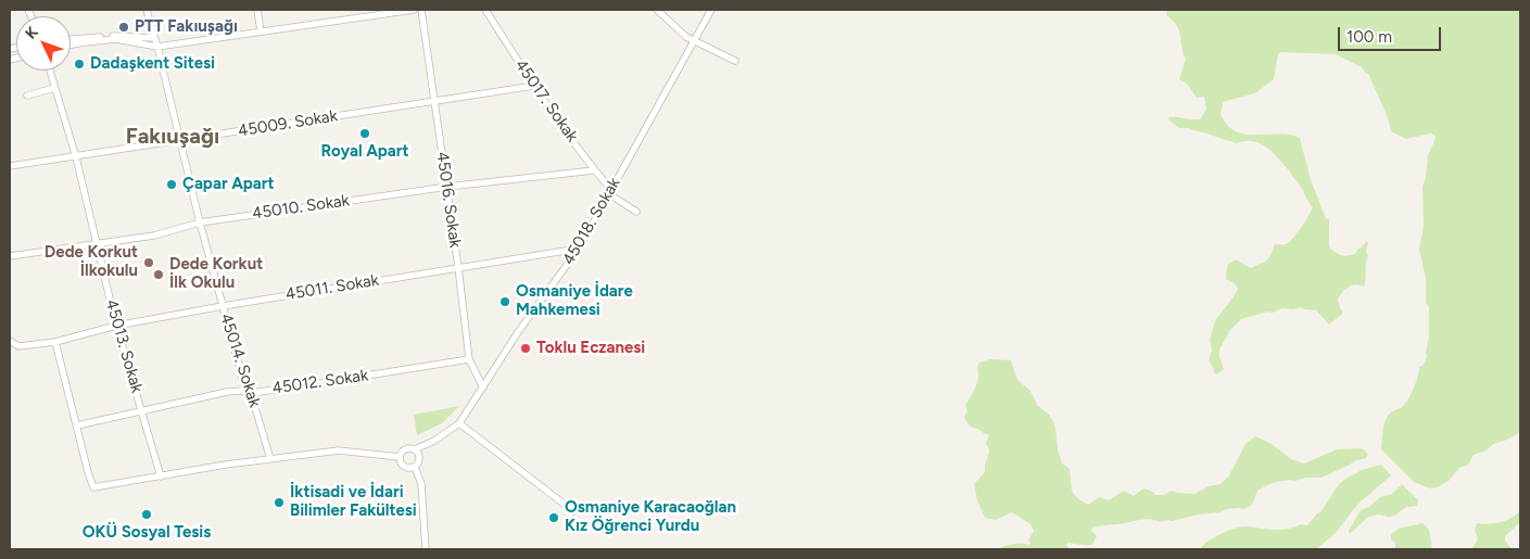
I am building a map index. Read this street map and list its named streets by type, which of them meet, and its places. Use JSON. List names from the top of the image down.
{
  "streets": {
    "street": [
      "45017. Sokak",
      "45009. Sokak",
      "45016. Sokak",
      "45010. Sokak",
      "45018. Sokak",
      "45011. Sokak",
      "45013. Sokak",
      "45014. Sokak",
      "45012. Sokak"
    ]
  },
  "crossings": [
    ["45017. Sokak", "45009. Sokak"],
    ["45017. Sokak", "45010. Sokak"],
    ["45017. Sokak", "45018. Sokak"],
    ["45009. Sokak", "45016. Sokak"],
    ["45009. Sokak", "45013. Sokak"],
    ["45009. Sokak", "45014. Sokak"],
    ["45016. Sokak", "45010. Sokak"],
    ["45016. Sokak", "45018. Sokak"],
    ["45016. Sokak", "45011. Sokak"],
    ["45016. Sokak", "45012. Sokak"],
    ["45010. Sokak", "45013. Sokak"],
    ["45010. Sokak", "45014. Sokak"],
    ["45018. Sokak", "45011. Sokak"],
    ["45011. Sokak", "45013. Sokak"],
    ["45011. Sokak", "45014. Sokak"],
    ["45013. Sokak", "45012. Sokak"],
    ["45014. Sokak", "45012. Sokak"]
  ],
  "districts": ["Fakıuşağı"],
  "places": [
    "PTT Fakıuşağı",
    "Dadaşkent Sitesi",
    "Royal Apart",
    "Çapar Apart",
    "Dede Korkut İlkokulu",
    "Dede Korkut İlk Okulu",
    "Osmaniye İdare Mahkemesi",
    "Toklu Eczanesi",
    "İktisadi ve İdari Bilimler Fakültesi",
    "OKÜ Sosyal Tesis",
    "Osmaniye Karacaoğlan Kız Öğrenci Yurdu"
  ],
  "scale_bar": "100 m",
  "north": "top left"
}
